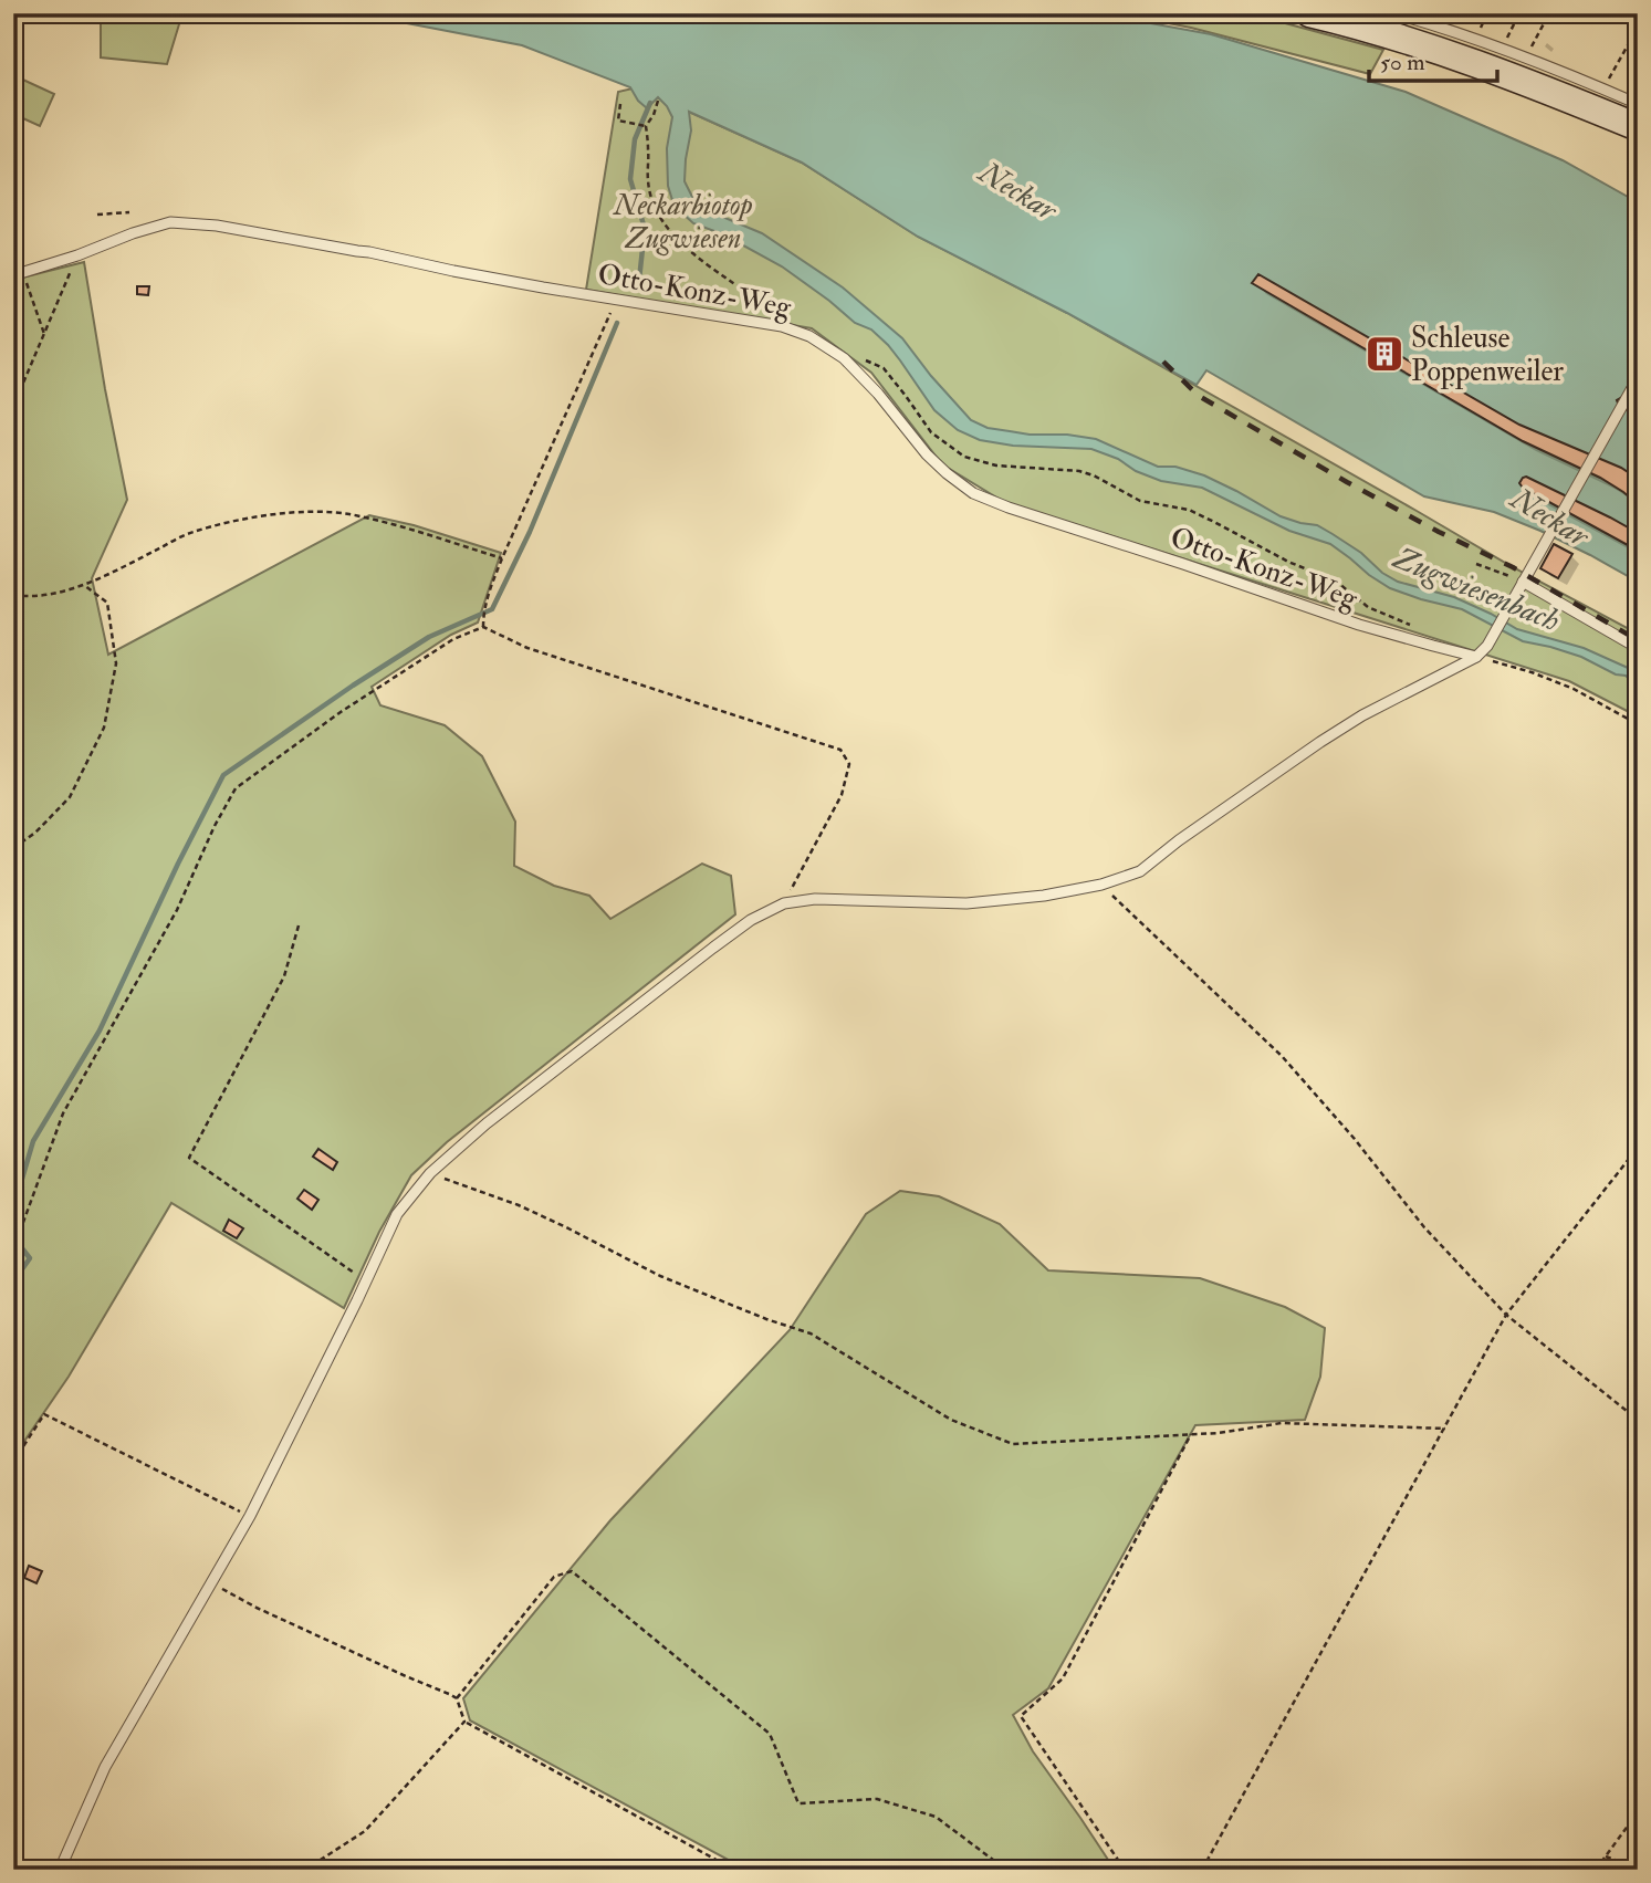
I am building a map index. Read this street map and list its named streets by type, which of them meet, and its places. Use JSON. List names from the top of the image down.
{
  "streets": {
    "lane": ["Otto-Konz-Weg"]
  },
  "water": ["Neckar", "Zugwiesenbach"],
  "parks": ["Neckarbiotop Zugwiesen"],
  "places": {
    "building": ["Schleuse Poppenweiler"]
  },
  "scale_bar": "50 m"
}
